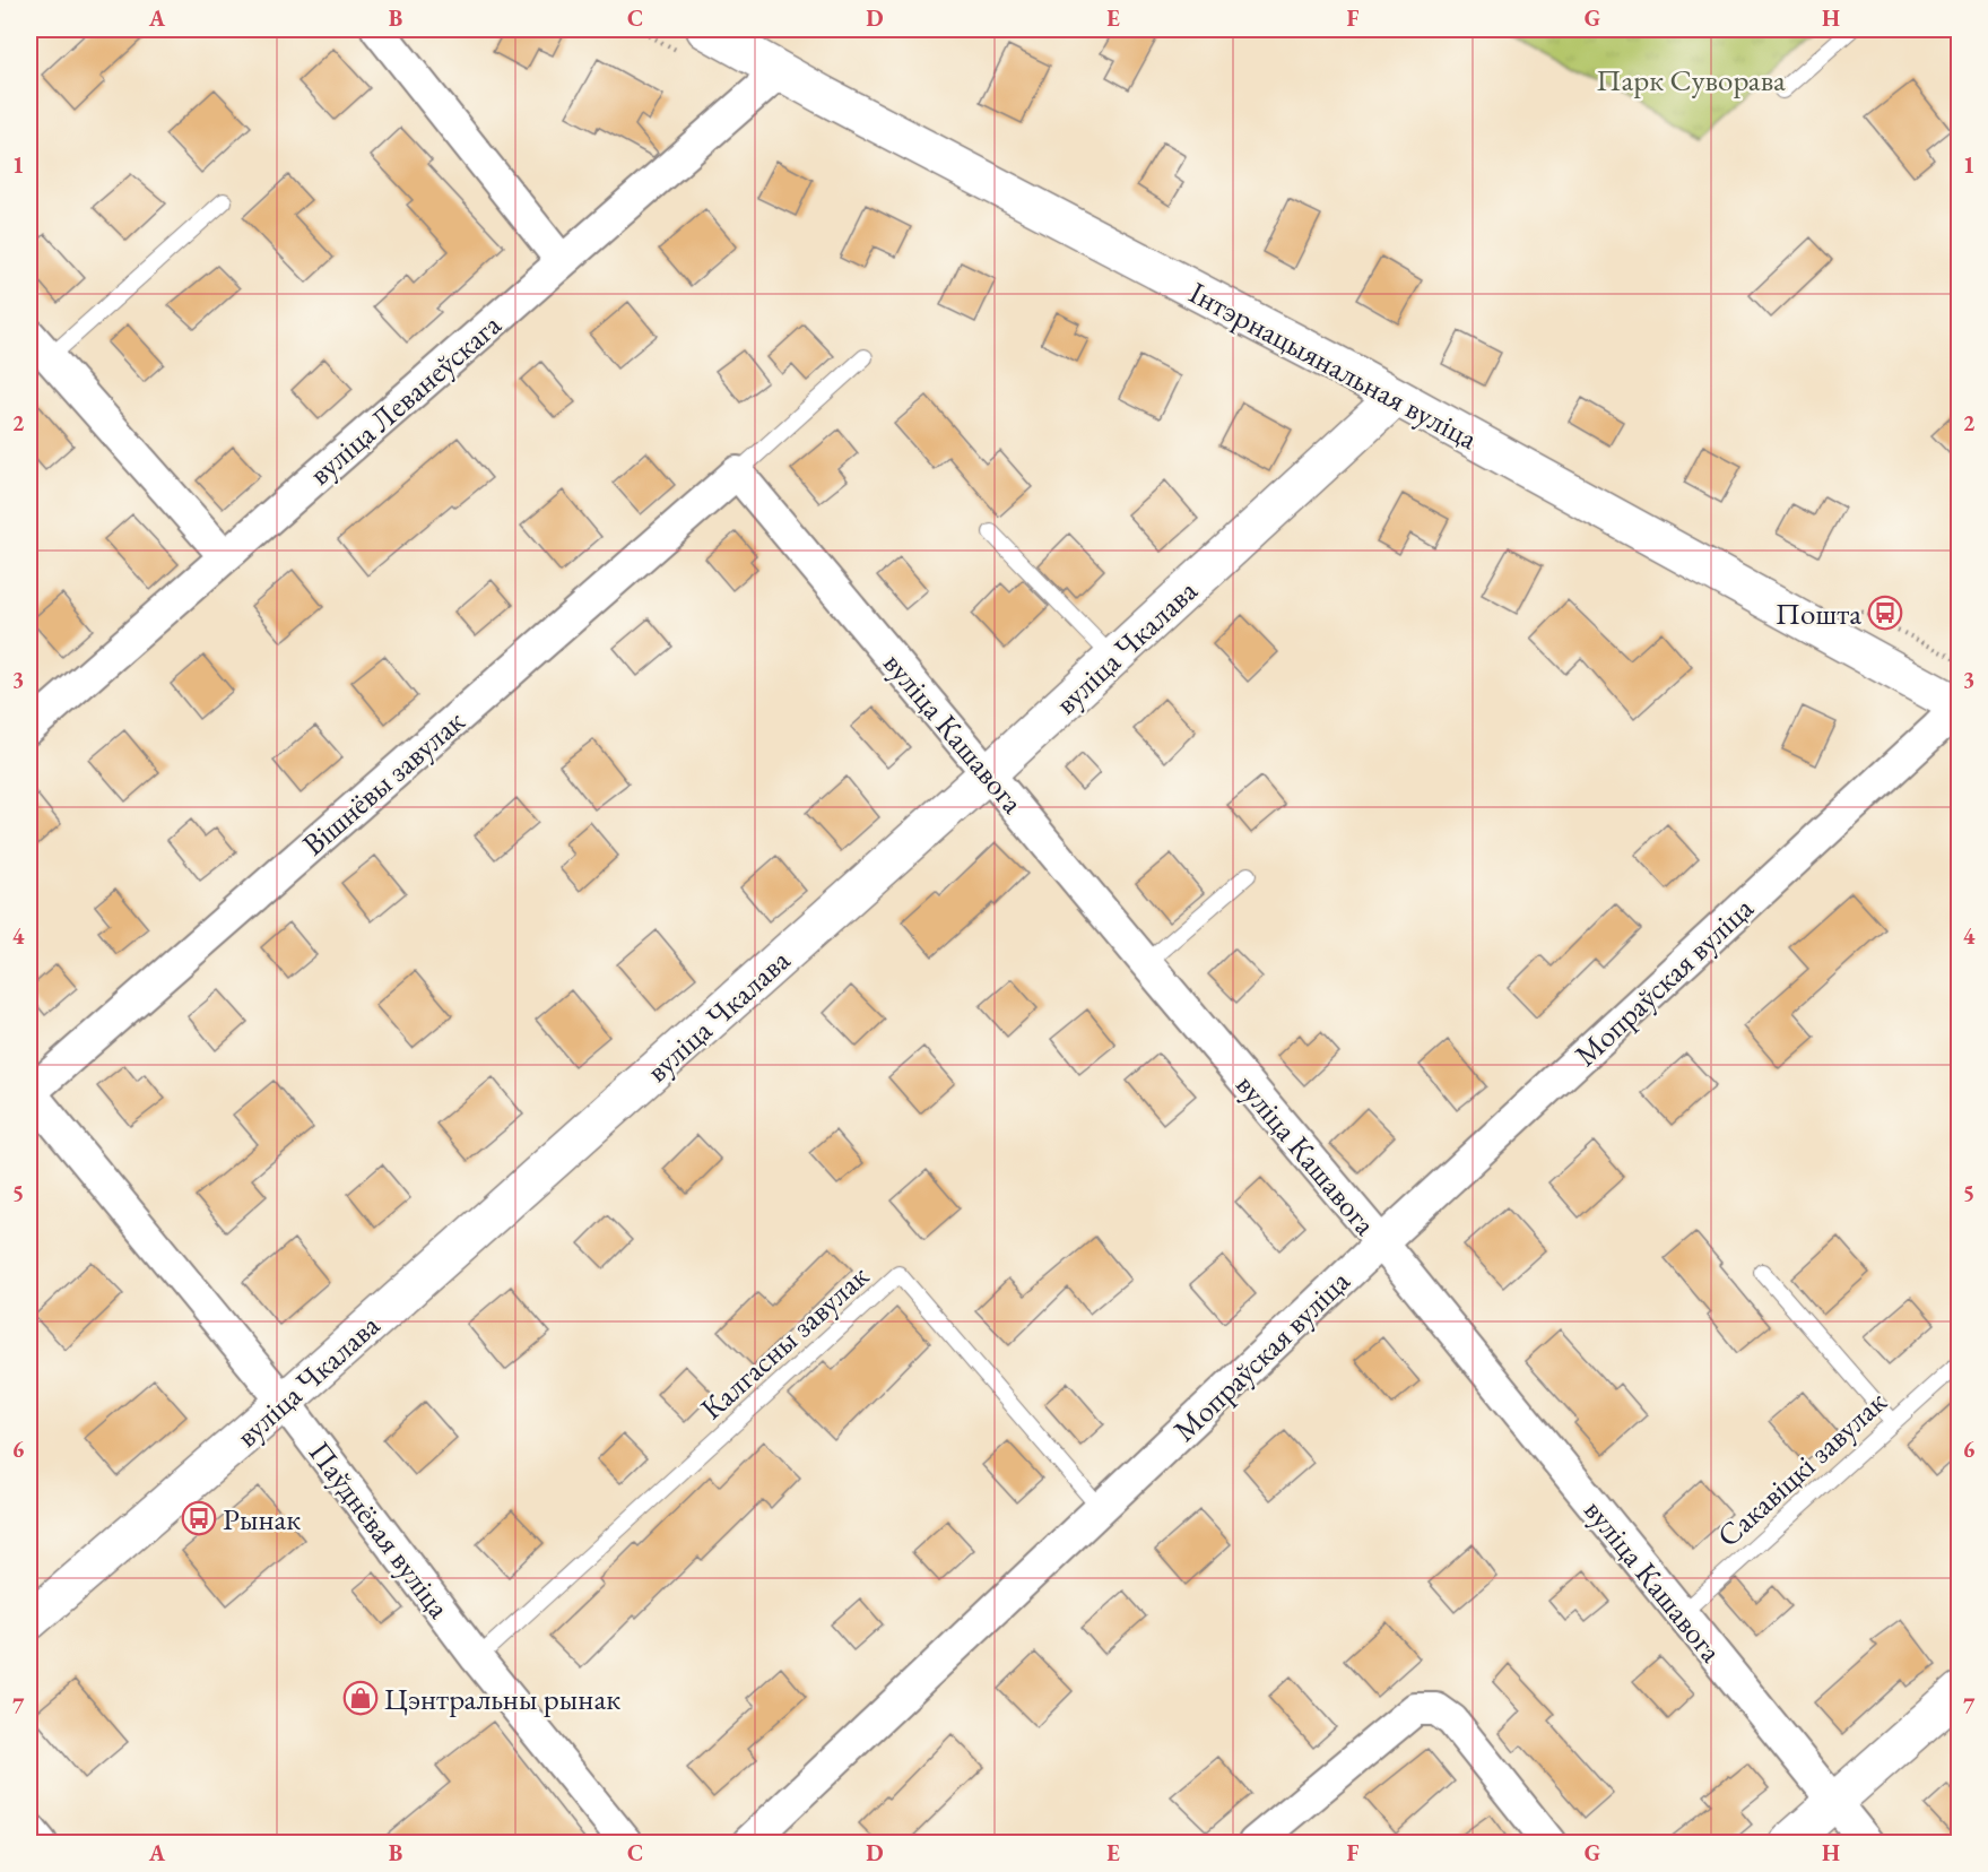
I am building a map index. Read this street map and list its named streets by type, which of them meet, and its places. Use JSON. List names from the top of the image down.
{
  "streets": {
    "main road": ["Інтэрнацыянальная вуліца", "вуліца Чкалава"],
    "street": [
      "вуліца Леванеўскага",
      "вуліца Кашавога",
      "Вішнёвы завулак",
      "Мопраўская вуліца",
      "Паўднёвая вуліца"
    ],
    "lane": ["Калгасны завулак", "Сакавіцкі завулак"]
  },
  "crossings": [
    ["Інтэрнацыянальная вуліца", "вуліца Леванеўскага"],
    ["Інтэрнацыянальная вуліца", "вуліца Чкалава"],
    ["Інтэрнацыянальная вуліца", "Мопраўская вуліца"],
    ["вуліца Чкалава", "вуліца Кашавога"],
    ["вуліца Чкалава", "Паўднёвая вуліца"],
    ["вуліца Кашавога", "Вішнёвы завулак"],
    ["вуліца Кашавога", "Мопраўская вуліца"],
    ["вуліца Кашавога", "Сакавіцкі завулак"],
    ["Вішнёвы завулак", "Паўднёвая вуліца"],
    ["Мопраўская вуліца", "Калгасны завулак"],
    ["Калгасны завулак", "Паўднёвая вуліца"]
  ],
  "parks": ["Парк Суворава"],
  "places": {
    "bus stop": ["Пошта", "Рынак"],
    "shop": ["Цэнтральны рынак"]
  },
  "grid": {
    "columns": [
      "A",
      "B",
      "C",
      "D",
      "E",
      "F",
      "G",
      "H"
    ],
    "rows": [
      "1",
      "2",
      "3",
      "4",
      "5",
      "6",
      "7"
    ]
  }
}
